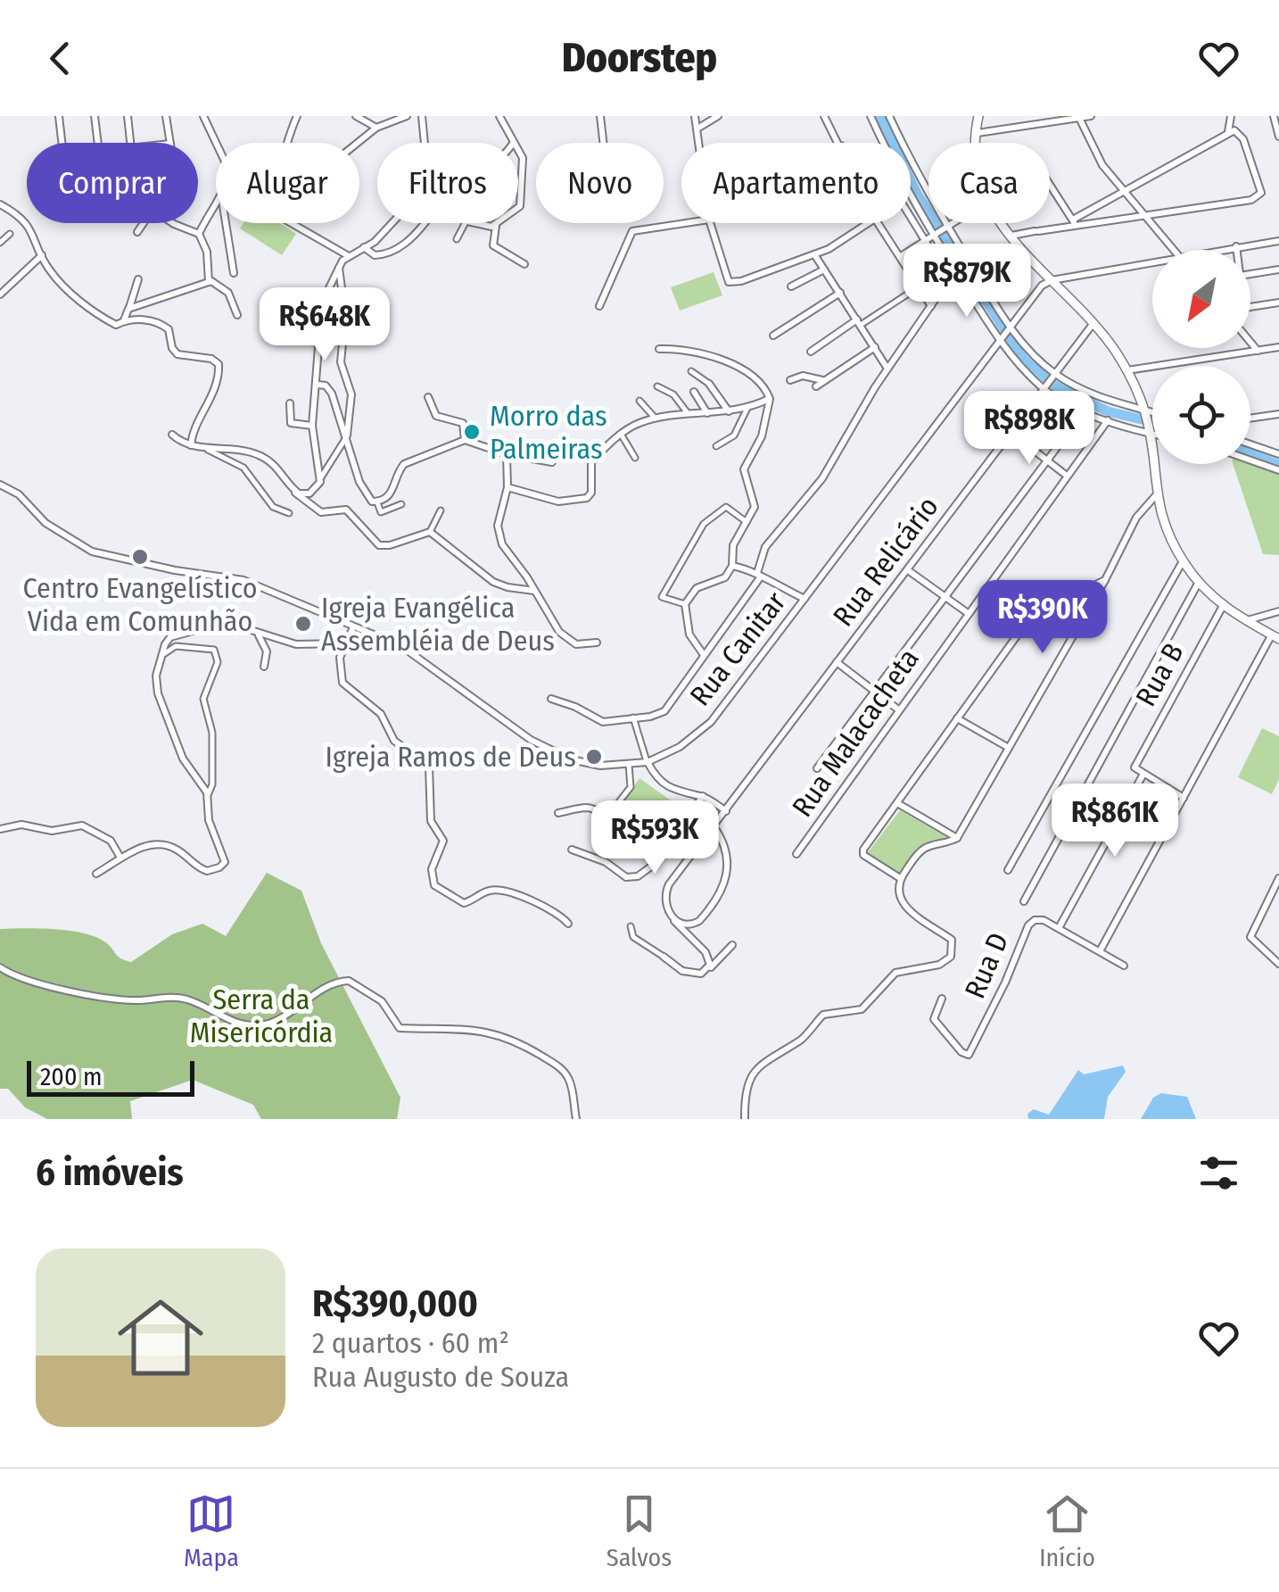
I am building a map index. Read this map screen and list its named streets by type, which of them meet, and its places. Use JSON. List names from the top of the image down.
{
  "streets": {
    "street": [
      "Rua Relicário",
      "Rua Canitar",
      "Rua B",
      "Rua Malacacheta",
      "Rua D"
    ]
  },
  "parks": ["Serra da Misericórdia"],
  "places": [
    "Morro das Palmeiras",
    "Centro Evangelístico Vida em Comunhão",
    "Igreja Evangélica Assembléia de Deus",
    "Igreja Ramos de Deus"
  ],
  "scale_bar": "200 m",
  "north": "bottom left",
  "page": {
    "header": "Doorstep",
    "chip": [
      "Comprar",
      "Alugar",
      "Filtros",
      "Novo",
      "Apartamento",
      "Casa"
    ],
    "price": [
      "R$879K",
      "R$648K",
      "R$898K",
      "R$390K",
      "R$861K",
      "R$593K"
    ],
    "scale": "200 m",
    "heading": "6 imóveis",
    "list": [
      {
        "name": "R$390,000",
        "note": "2 quartos · 60 m² · Rua Augusto de Souza"
      }
    ],
    "tabs": ["Mapa", "Salvos", "Início"]
  }
}
